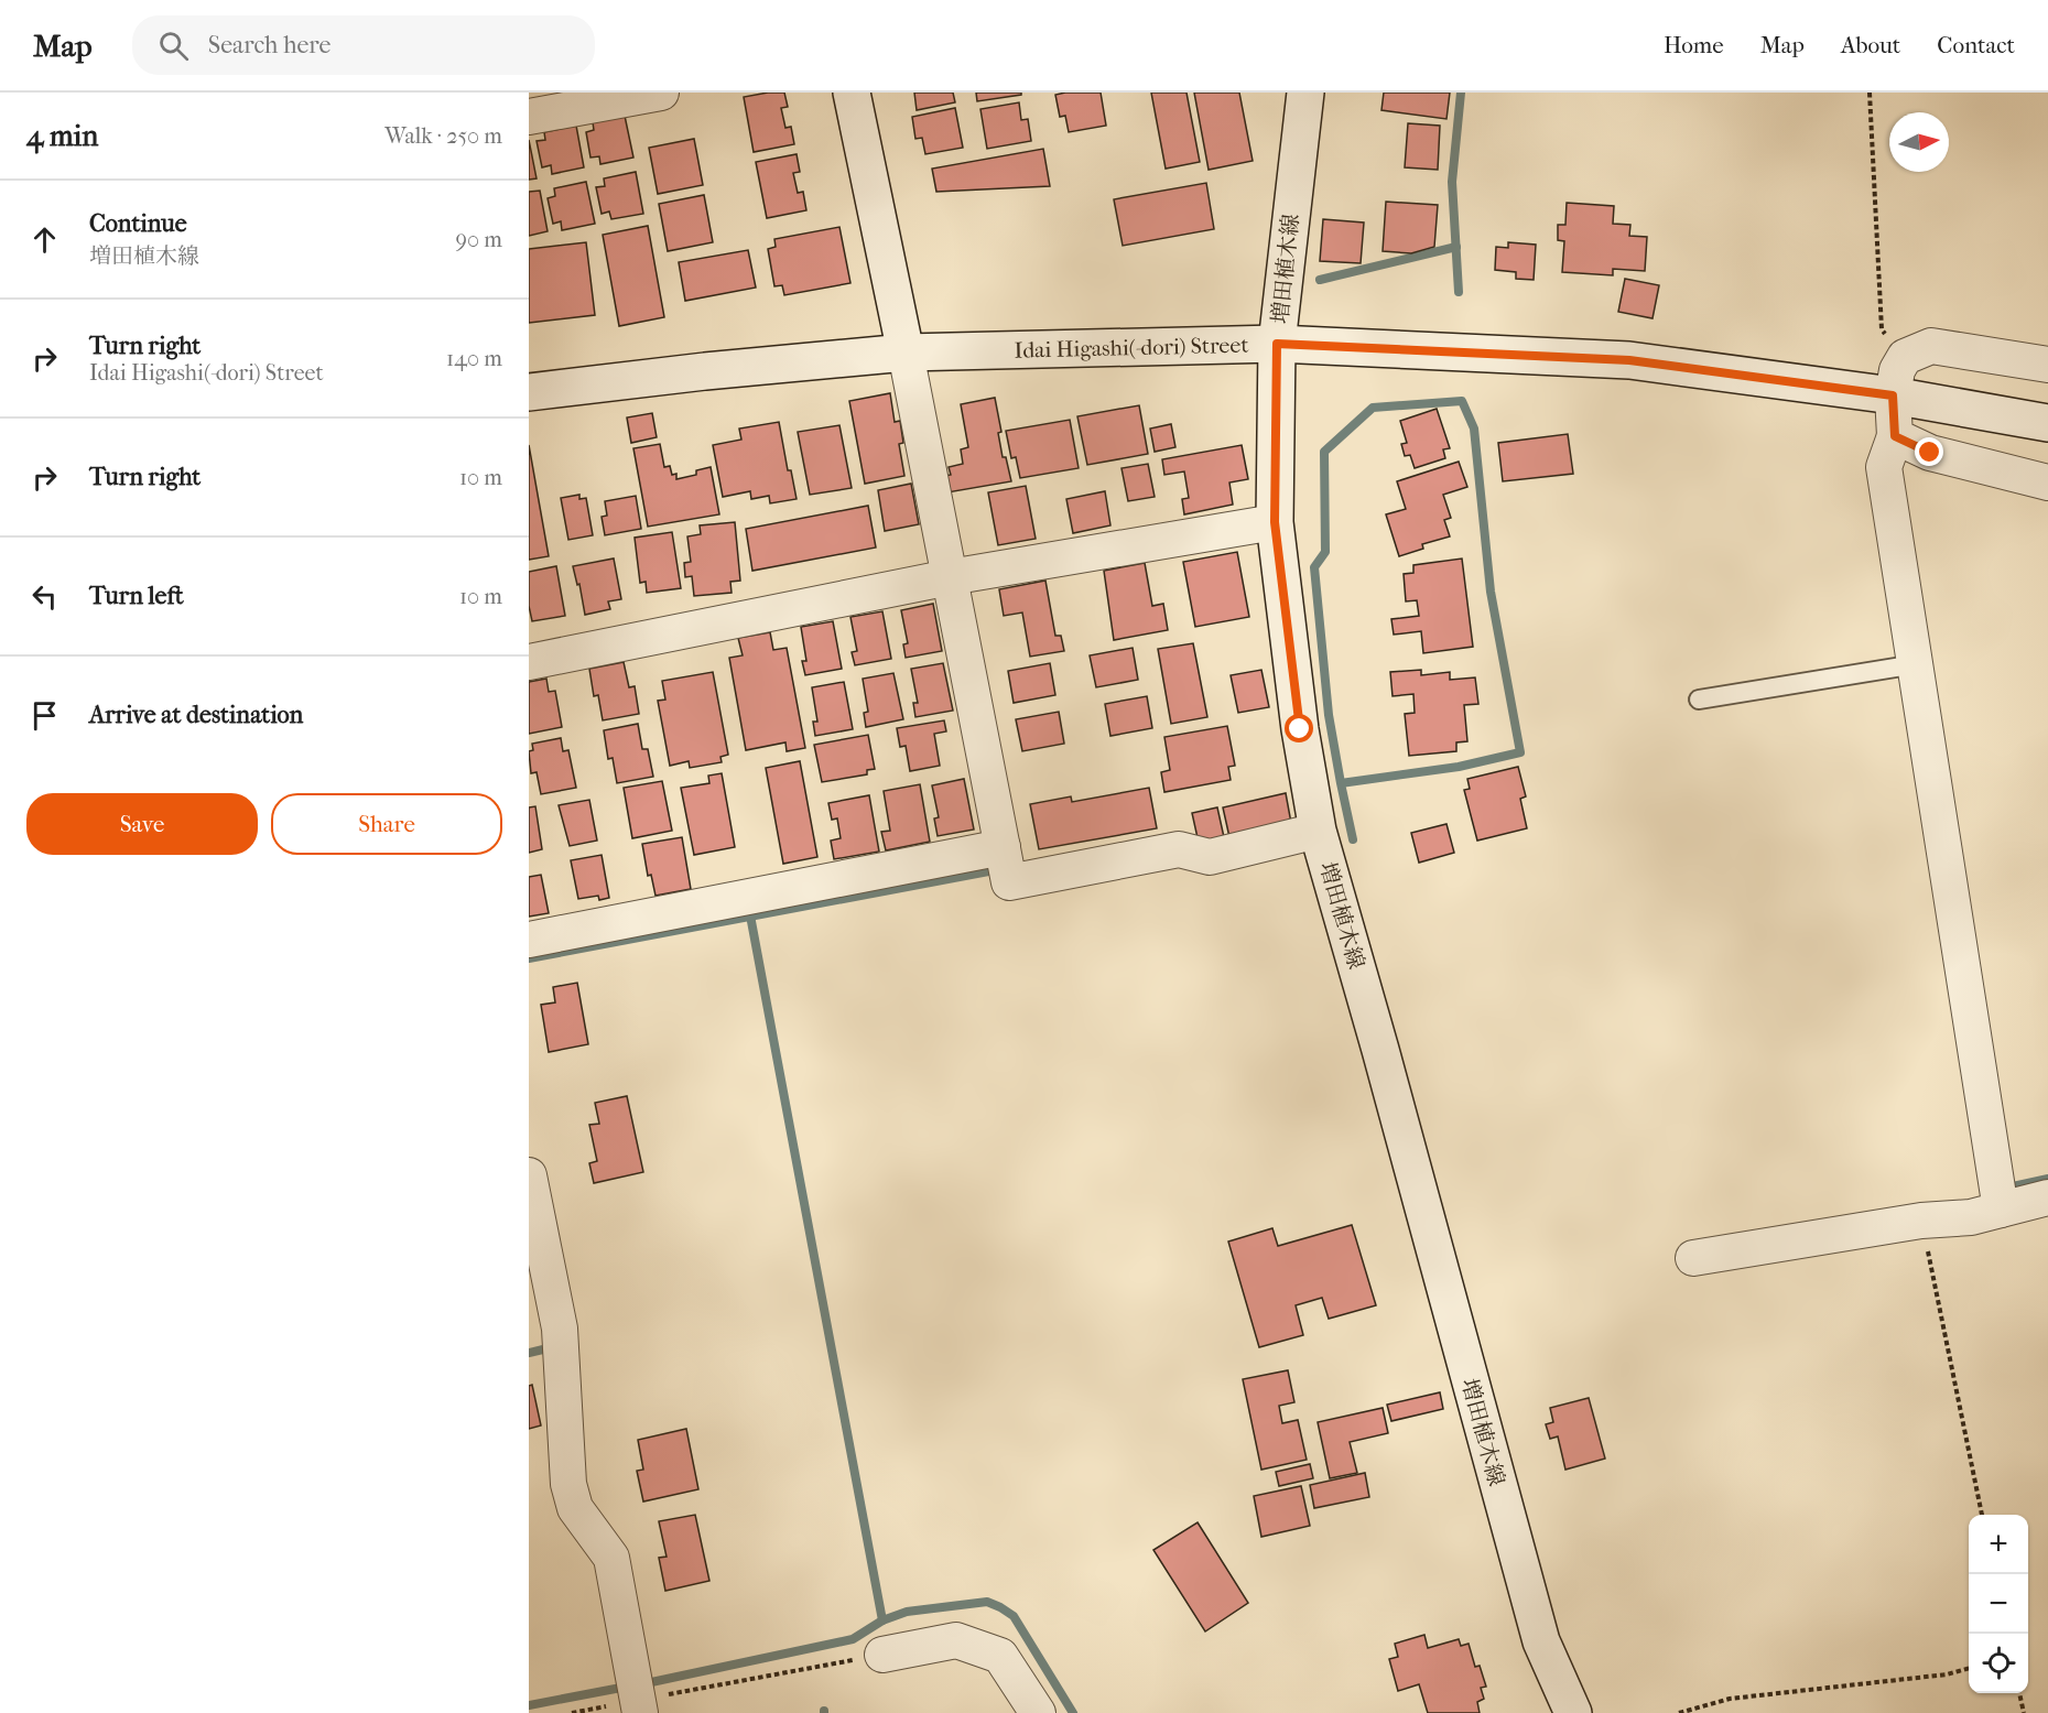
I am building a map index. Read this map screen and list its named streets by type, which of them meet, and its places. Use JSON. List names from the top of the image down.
{
  "streets": {
    "street": ["増田植木線", "Idai Higashi(-dori) Street"]
  },
  "crossings": [
    ["増田植木線", "Idai Higashi(-dori) Street"]
  ],
  "north": "right",
  "page": {
    "header": "Map",
    "search": "Search here",
    "nav": [
      "Home",
      "Map",
      "About",
      "Contact"
    ],
    "heading": ["4 min", "Walk · 250 m"],
    "list": [
      ["Continue", "増田植木線", "90 m"],
      ["Turn right", "Idai Higashi(-dori) Street", "140 m"],
      ["Turn right", "10 m"],
      ["Turn left", "10 m"],
      "Arrive at destination"
    ],
    "buttons": ["Save", "Share"],
    "map_buttons": ["+", "−"]
  }
}
